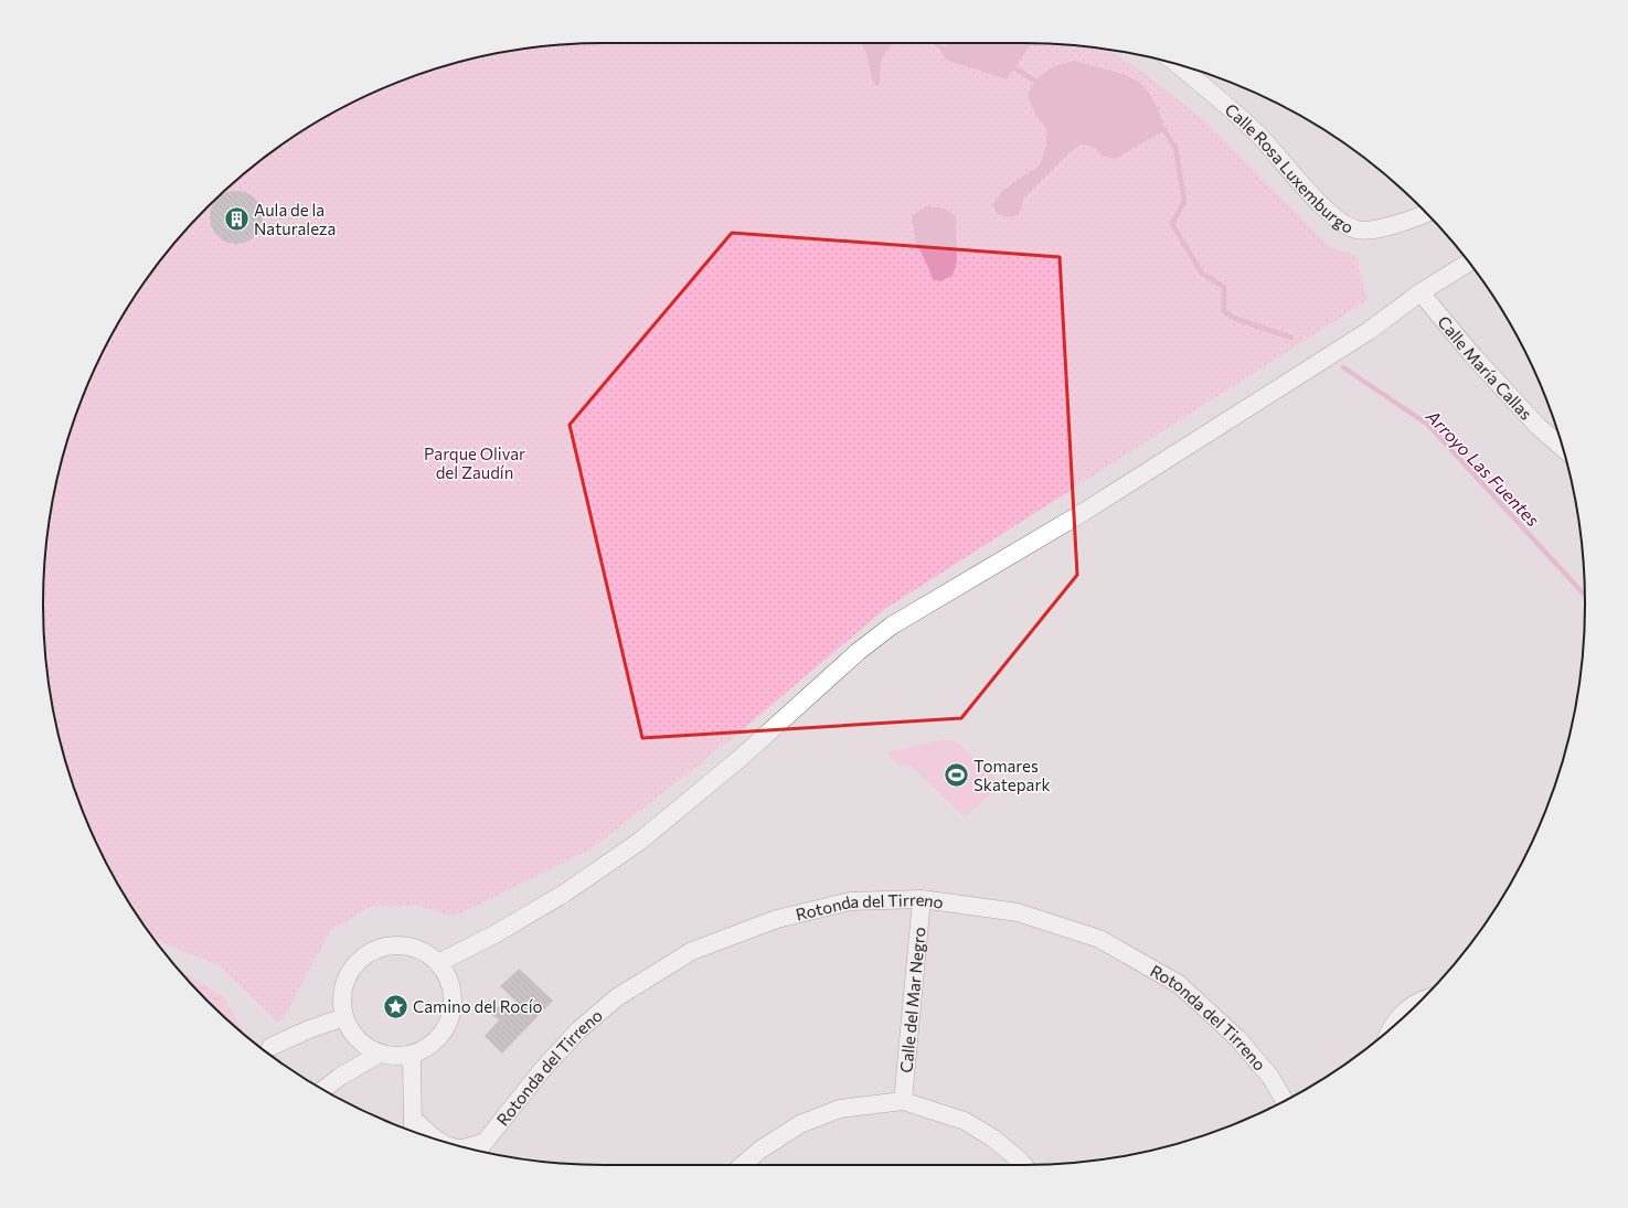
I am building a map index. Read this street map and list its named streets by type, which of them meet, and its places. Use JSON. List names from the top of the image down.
{
  "streets": {
    "street": [
      "Calle Rosa Luxemburgo",
      "Calle María Callas",
      "Rotonda del Tirreno",
      "Calle del Mar Negro"
    ]
  },
  "crossings": [
    ["Rotonda del Tirreno", "Calle del Mar Negro"]
  ],
  "water": ["Arroyo Las Fuentes"],
  "parks": ["Parque Olivar del Zaudín"],
  "places": {
    "building": ["Aula de la Naturaleza"],
    "sports": ["Tomares Skatepark"],
    "place": ["Camino del Rocío"]
  }
}
